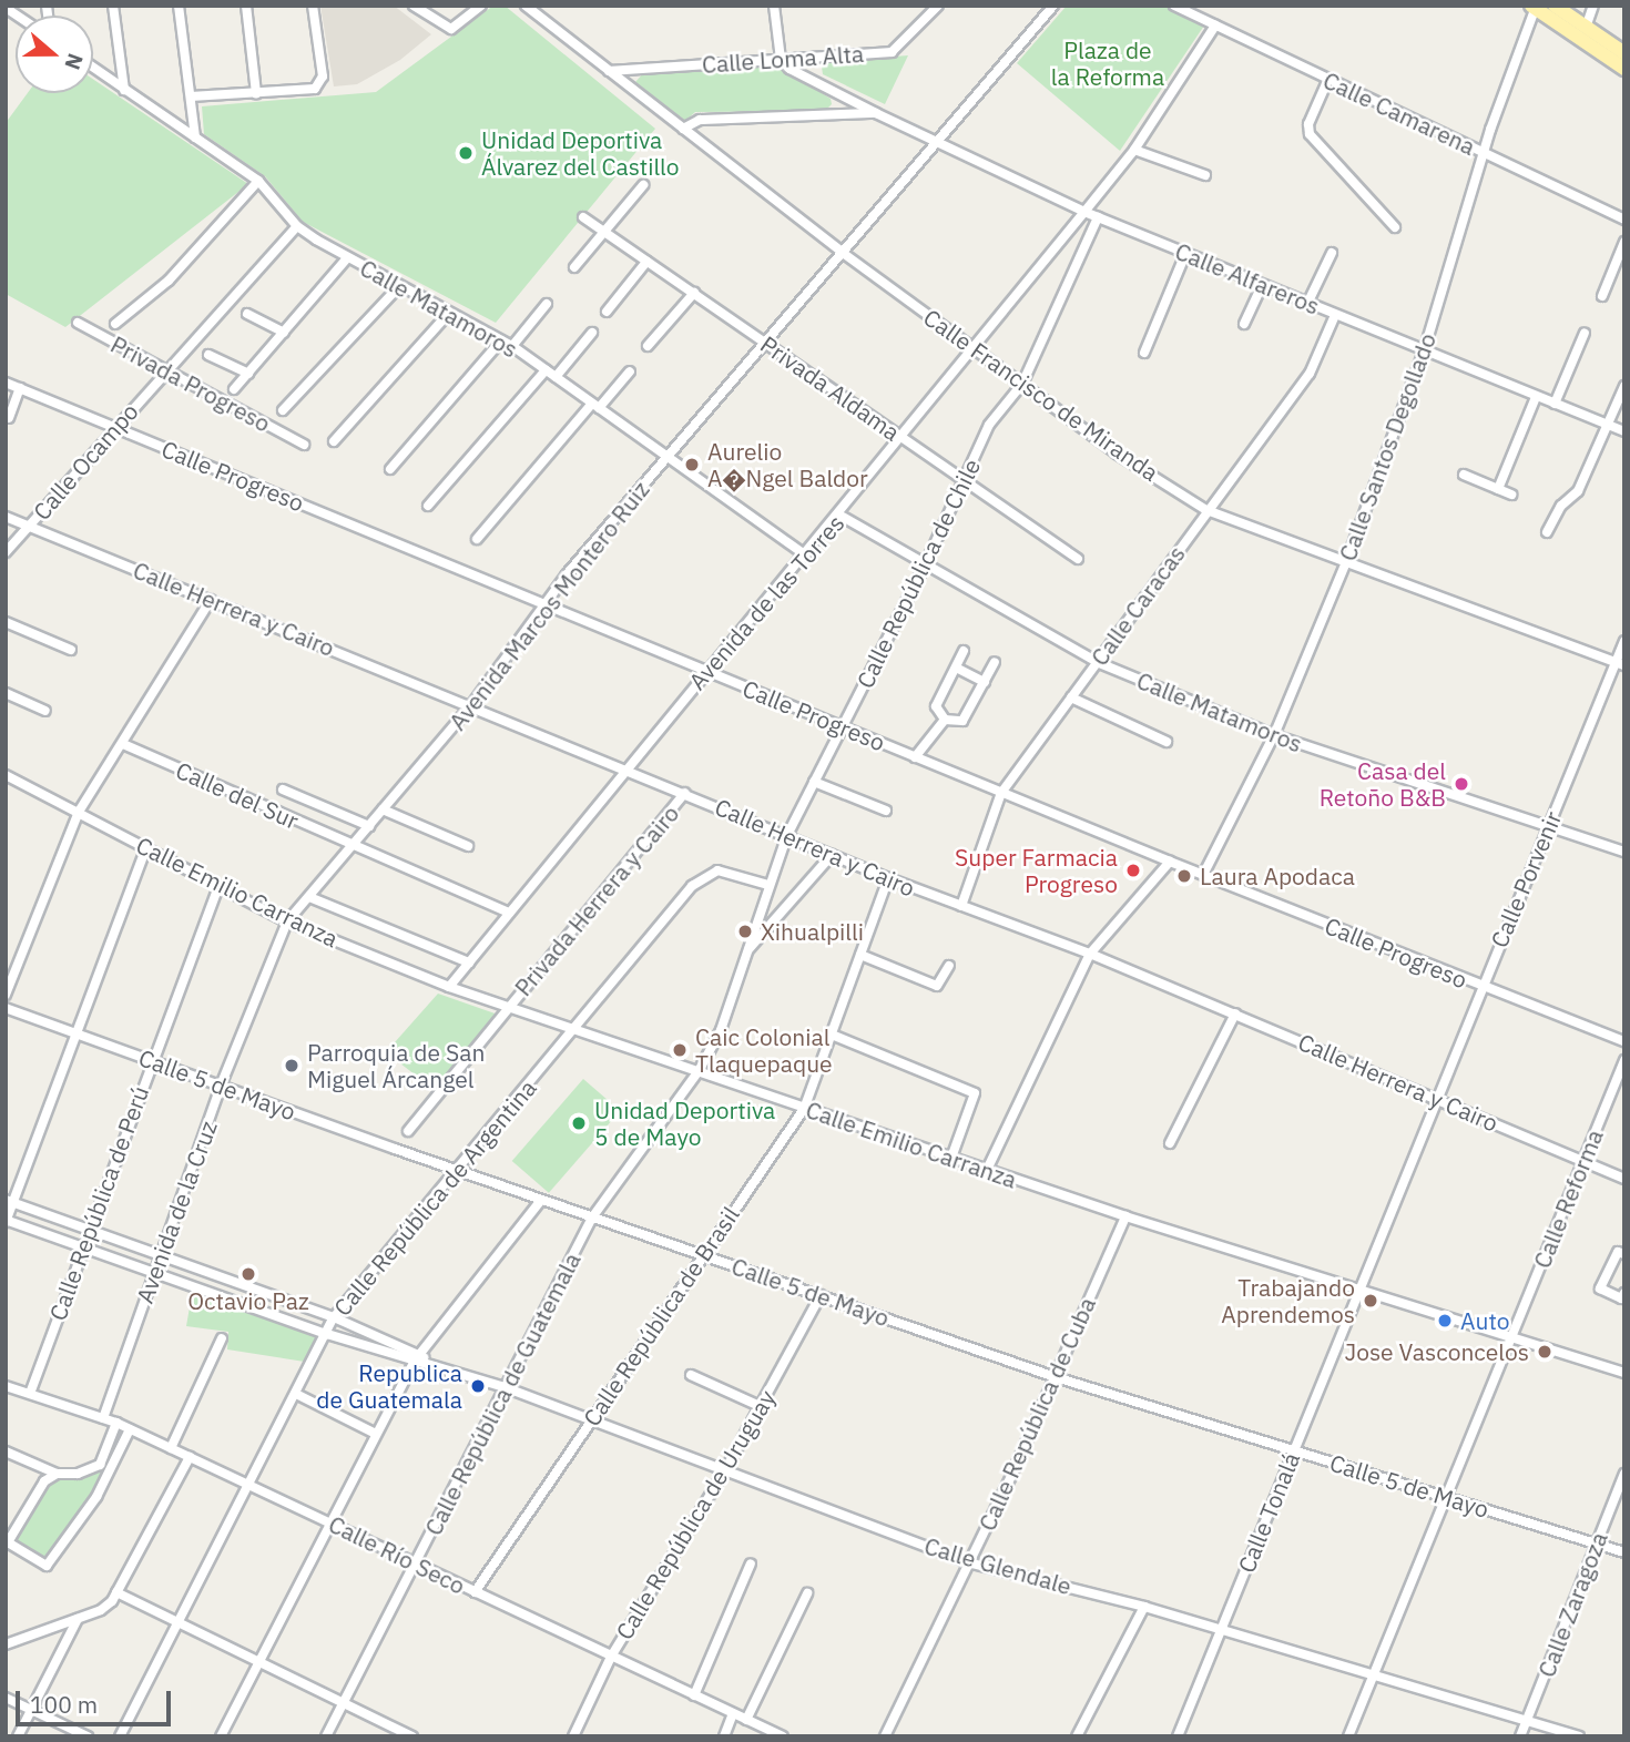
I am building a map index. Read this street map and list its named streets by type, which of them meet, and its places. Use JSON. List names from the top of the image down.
{
  "streets": {
    "street": [
      "Calle Loma Alta",
      "Calle Camarena",
      "Calle Alfareros",
      "Calle Matamoros",
      "Privada Progreso",
      "Privada Aldama",
      "Calle Francisco de Miranda",
      "Calle Santos Degollado",
      "Calle Ocampo",
      "Calle Progreso",
      "Calle República de Chile",
      "Avenida de las Torres",
      "Avenida Marcos Montero Ruiz",
      "Calle Caracas",
      "Calle Herrera y Cairo",
      "Calle del Sur",
      "Calle Porvenir",
      "Calle Emilio Carranza",
      "Privada Herrera y Cairo",
      "Calle 5 de Mayo",
      "Calle República de Argentina",
      "Calle Reforma",
      "Calle República de Perú",
      "Avenida de la Cruz",
      "Calle República de Brasil",
      "Calle República de Guatemala",
      "Calle República de Cuba",
      "Calle Tonalá",
      "Calle República de Uruguay",
      "Calle Río Seco",
      "Calle Glendale",
      "Calle Zaragoza"
    ]
  },
  "crossings": [
    ["Calle Loma Alta", "Calle Alfareros"],
    ["Calle Loma Alta", "Calle Francisco de Miranda"],
    ["Calle Camarena", "Calle Santos Degollado"],
    ["Calle Camarena", "Avenida de las Torres"],
    ["Calle Alfareros", "Calle Francisco de Miranda"],
    ["Calle Alfareros", "Calle Santos Degollado"],
    ["Calle Alfareros", "Calle República de Chile"],
    ["Calle Alfareros", "Avenida de las Torres"],
    ["Calle Alfareros", "Avenida Marcos Montero Ruiz"],
    ["Calle Alfareros", "Calle Caracas"],
    ["Calle Matamoros", "Calle Santos Degollado"],
    ["Calle Matamoros", "Calle Ocampo"],
    ["Calle Matamoros", "Calle República de Chile"],
    ["Calle Matamoros", "Avenida de las Torres"],
    ["Calle Matamoros", "Avenida Marcos Montero Ruiz"],
    ["Calle Matamoros", "Calle Caracas"],
    ["Calle Matamoros", "Calle Porvenir"],
    ["Privada Progreso", "Calle Ocampo"],
    ["Privada Aldama", "Calle República de Chile"],
    ["Privada Aldama", "Avenida de las Torres"],
    ["Privada Aldama", "Avenida Marcos Montero Ruiz"],
    ["Calle Francisco de Miranda", "Calle Santos Degollado"],
    ["Calle Francisco de Miranda", "Calle República de Chile"],
    ["Calle Francisco de Miranda", "Avenida de las Torres"],
    ["Calle Francisco de Miranda", "Avenida Marcos Montero Ruiz"],
    ["Calle Francisco de Miranda", "Calle Caracas"],
    ["Calle Francisco de Miranda", "Calle Porvenir"],
    ["Calle Santos Degollado", "Calle Progreso"],
    ["Calle Ocampo", "Calle Progreso"],
    ["Calle Ocampo", "Calle Herrera y Cairo"],
    ["Calle Progreso", "Calle República de Chile"],
    ["Calle Progreso", "Avenida de las Torres"],
    ["Calle Progreso", "Avenida Marcos Montero Ruiz"],
    ["Calle Progreso", "Calle Caracas"],
    ["Calle Progreso", "Calle Porvenir"],
    ["Calle República de Chile", "Calle Herrera y Cairo"],
    ["Calle República de Chile", "Calle Emilio Carranza"],
    ["Calle República de Chile", "Calle 5 de Mayo"],
    ["Calle República de Chile", "Calle República de Argentina"],
    ["Calle República de Chile", "Calle República de Guatemala"],
    ["Avenida de las Torres", "Calle Herrera y Cairo"],
    ["Avenida de las Torres", "Calle del Sur"],
    ["Avenida de las Torres", "Calle Emilio Carranza"],
    ["Avenida Marcos Montero Ruiz", "Calle Herrera y Cairo"],
    ["Avenida Marcos Montero Ruiz", "Calle del Sur"],
    ["Avenida Marcos Montero Ruiz", "Calle Emilio Carranza"],
    ["Avenida Marcos Montero Ruiz", "Avenida de la Cruz"],
    ["Calle Caracas", "Calle Herrera y Cairo"],
    ["Calle Herrera y Cairo", "Calle Porvenir"],
    ["Calle Herrera y Cairo", "Privada Herrera y Cairo"],
    ["Calle Herrera y Cairo", "Calle Reforma"],
    ["Calle Herrera y Cairo", "Calle República de Brasil"],
    ["Calle Porvenir", "Calle Emilio Carranza"],
    ["Calle Porvenir", "Calle Tonalá"],
    ["Calle Emilio Carranza", "Privada Herrera y Cairo"],
    ["Calle Emilio Carranza", "Calle República de Argentina"],
    ["Calle Emilio Carranza", "Calle Reforma"],
    ["Calle Emilio Carranza", "Calle República de Perú"],
    ["Calle Emilio Carranza", "Avenida de la Cruz"],
    ["Calle Emilio Carranza", "Calle República de Brasil"],
    ["Calle Emilio Carranza", "Calle República de Cuba"],
    ["Calle Emilio Carranza", "Calle Tonalá"],
    ["Calle 5 de Mayo", "Calle República de Argentina"],
    ["Calle 5 de Mayo", "Calle Reforma"],
    ["Calle 5 de Mayo", "Calle República de Perú"],
    ["Calle 5 de Mayo", "Avenida de la Cruz"],
    ["Calle 5 de Mayo", "Calle República de Brasil"],
    ["Calle 5 de Mayo", "Calle República de Guatemala"],
    ["Calle 5 de Mayo", "Calle República de Cuba"],
    ["Calle 5 de Mayo", "Calle Tonalá"],
    ["Calle 5 de Mayo", "Calle República de Uruguay"],
    ["Calle 5 de Mayo", "Calle Zaragoza"],
    ["Calle República de Argentina", "Calle Río Seco"],
    ["Calle República de Argentina", "Calle Glendale"],
    ["Calle Reforma", "Calle Glendale"],
    ["Calle República de Perú", "Calle Río Seco"],
    ["Calle República de Perú", "Calle Glendale"],
    ["Avenida de la Cruz", "Calle Río Seco"],
    ["Avenida de la Cruz", "Calle Glendale"],
    ["Calle República de Brasil", "Calle Río Seco"],
    ["Calle República de Brasil", "Calle Glendale"],
    ["Calle República de Guatemala", "Calle Río Seco"],
    ["Calle República de Guatemala", "Calle Glendale"],
    ["Calle República de Cuba", "Calle Glendale"],
    ["Calle Tonalá", "Calle Glendale"],
    ["Calle República de Uruguay", "Calle Río Seco"],
    ["Calle República de Uruguay", "Calle Glendale"],
    ["Calle Glendale", "Calle Zaragoza"]
  ],
  "parks": ["Plaza de la Reforma"],
  "places": [
    "Unidad Deportiva Álvarez del Castillo",
    "Aurelio A�Ngel Baldor",
    "Casa del Retoño B&B",
    "Super Farmacia Progreso",
    "Laura Apodaca",
    "Xihualpilli",
    "Caic Colonial Tlaquepaque",
    "Parroquia de San Miguel Árcangel",
    "Unidad Deportiva 5 de Mayo",
    "Octavio Paz",
    "Trabajando Aprendemos",
    "Auto",
    "Jose Vasconcelos",
    "Republica de Guatemala"
  ],
  "scale_bar": "100 m",
  "north": "right"
}
